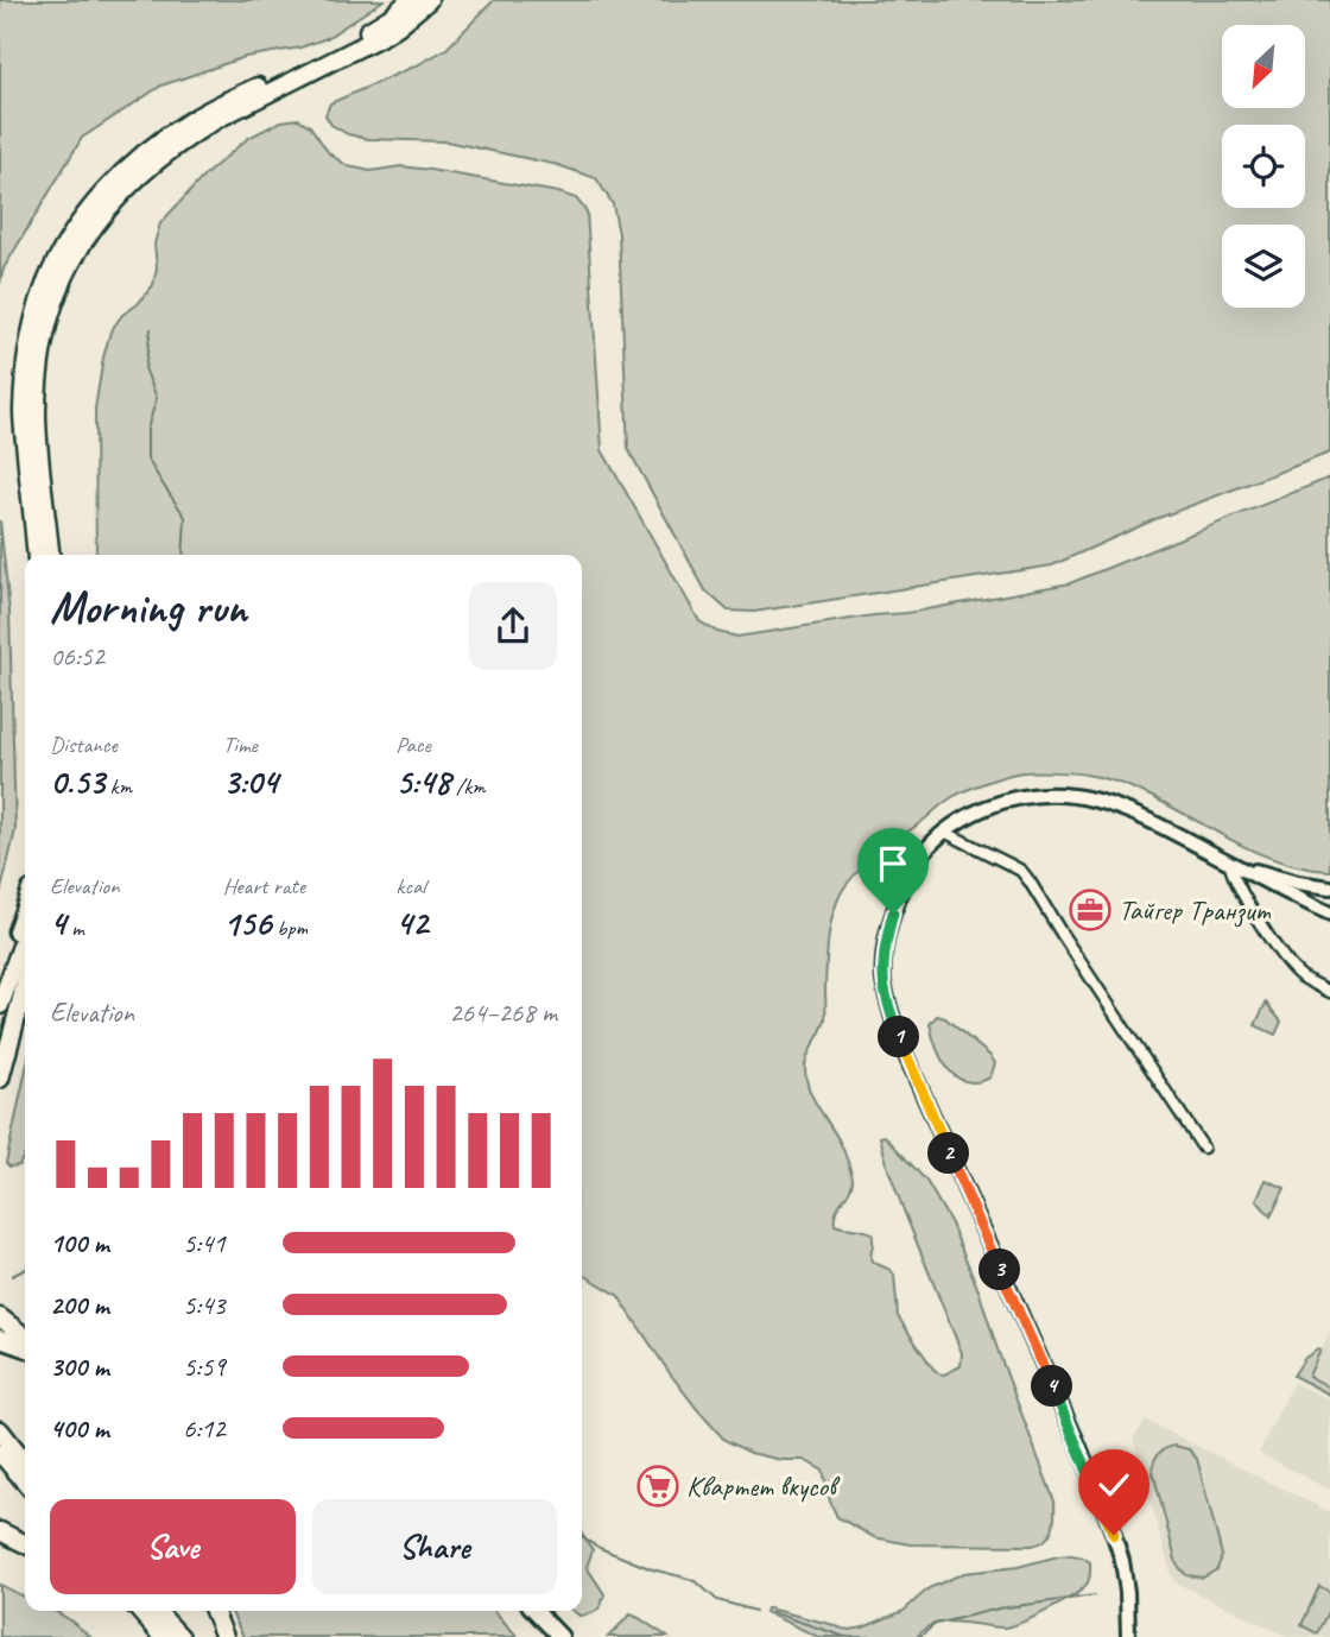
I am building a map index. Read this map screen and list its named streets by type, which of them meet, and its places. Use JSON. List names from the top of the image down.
{
  "places": {
    "office": ["Тайгер Транзит"],
    "supermarket": ["Квартет вкусов"]
  },
  "north": "bottom left",
  "page": {
    "heading": ["Morning run", "06:52"],
    "stats": [
      ["Distance", "0.53 km"],
      ["Time", "3:04"],
      ["Pace", "5:48 /km"],
      ["Elevation", "4 m"],
      ["Heart rate", "156 bpm"],
      ["kcal", "42"]
    ],
    "chart": ["Elevation", "264–268 m"],
    "pins": [
      "1",
      "2",
      "3",
      "4"
    ],
    "list": [
      {
        "name": "100 m",
        "note": "5:41"
      },
      {
        "name": "200 m",
        "note": "5:43"
      },
      {
        "name": "300 m",
        "note": "5:59"
      },
      {
        "name": "400 m",
        "note": "6:12"
      }
    ],
    "buttons": ["Save", "Share"]
  }
}
